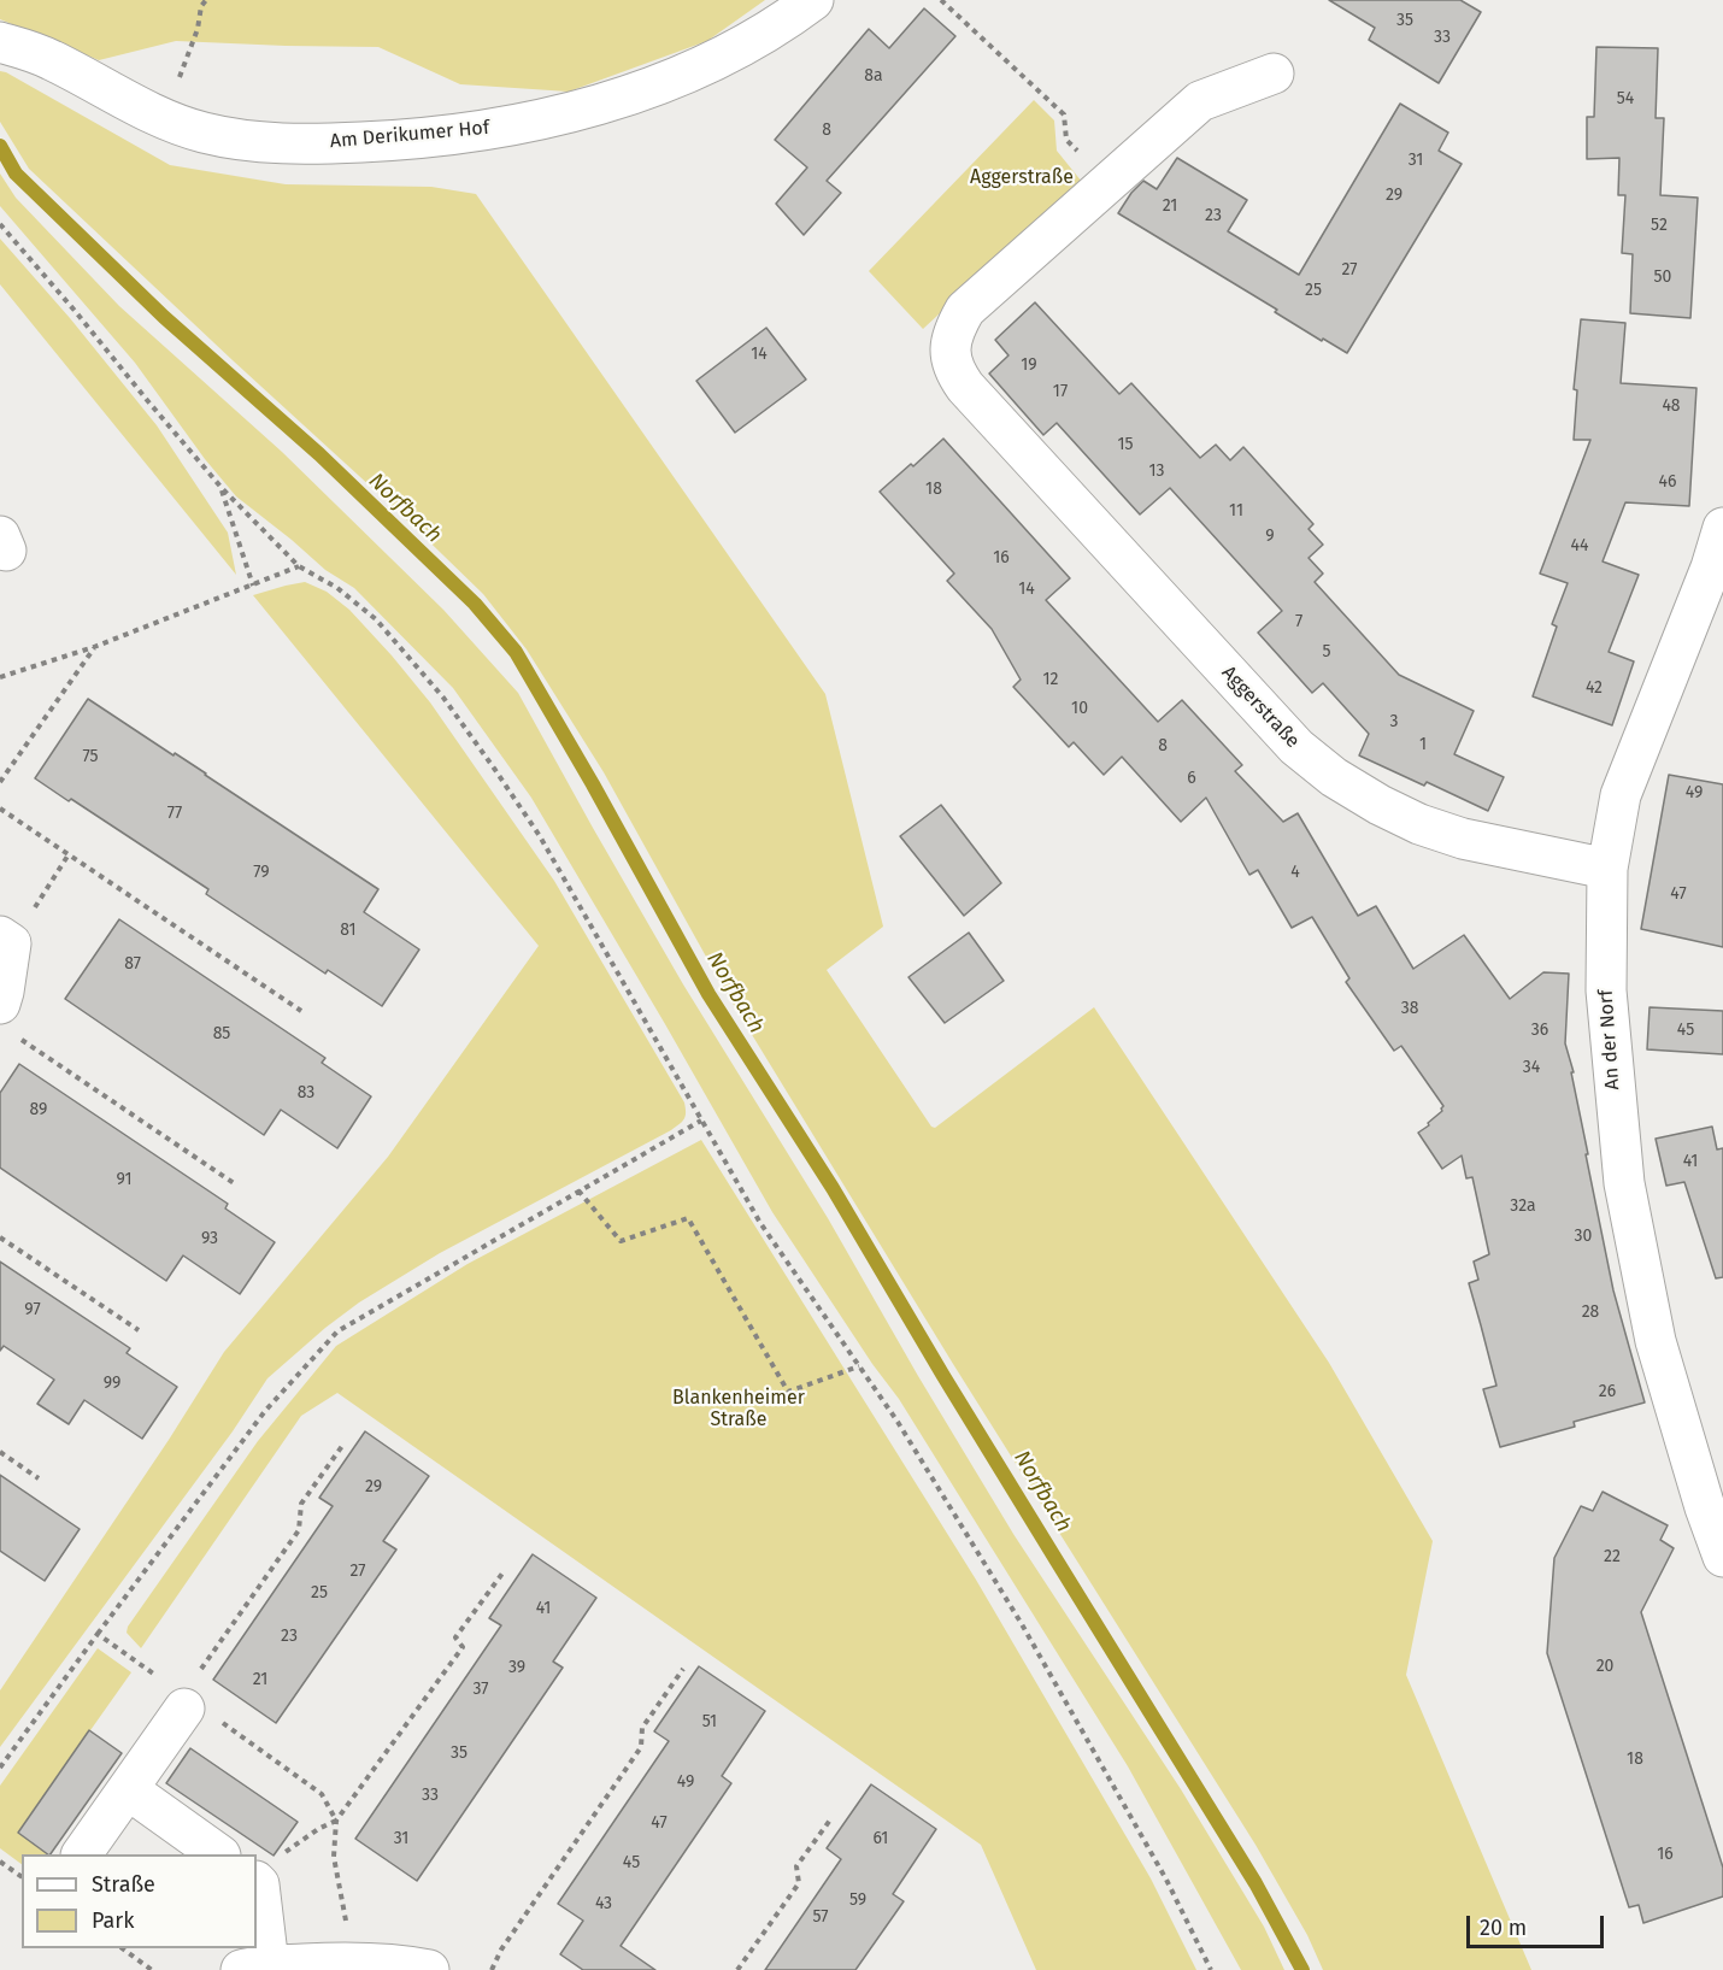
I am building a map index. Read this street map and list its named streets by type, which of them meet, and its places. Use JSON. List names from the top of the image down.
{
  "streets": {
    "street": ["Am Derikumer Hof", "Aggerstraße", "An der Norf"]
  },
  "crossings": [
    ["Aggerstraße", "An der Norf"]
  ],
  "water": ["Norfbach"],
  "parks": ["Aggerstraße", "Blankenheimer Straße"],
  "house_numbers": [
    "35",
    "33",
    "8a",
    "54",
    "8",
    "31",
    "29",
    "21",
    "23",
    "52",
    "27",
    "50",
    "25",
    "14",
    "19",
    "17",
    "48",
    "15",
    "13",
    "46",
    "18",
    "11",
    "9",
    "44",
    "16",
    "14",
    "7",
    "5",
    "12",
    "42",
    "10",
    "3",
    "1",
    "8",
    "75",
    "6",
    "49",
    "77",
    "79",
    "4",
    "47",
    "81",
    "87",
    "38",
    "36",
    "45",
    "85",
    "34",
    "83",
    "89",
    "41",
    "91",
    "32a",
    "30",
    "93",
    "97",
    "28",
    "99",
    "26",
    "29",
    "22",
    "27",
    "25",
    "41",
    "23",
    "20",
    "39",
    "21",
    "37",
    "51",
    "35",
    "18",
    "49",
    "33",
    "47",
    "31",
    "61",
    "16",
    "45",
    "59",
    "43",
    "57"
  ],
  "legend": ["Straße", "Park"],
  "scale_bar": "20 m"
}
